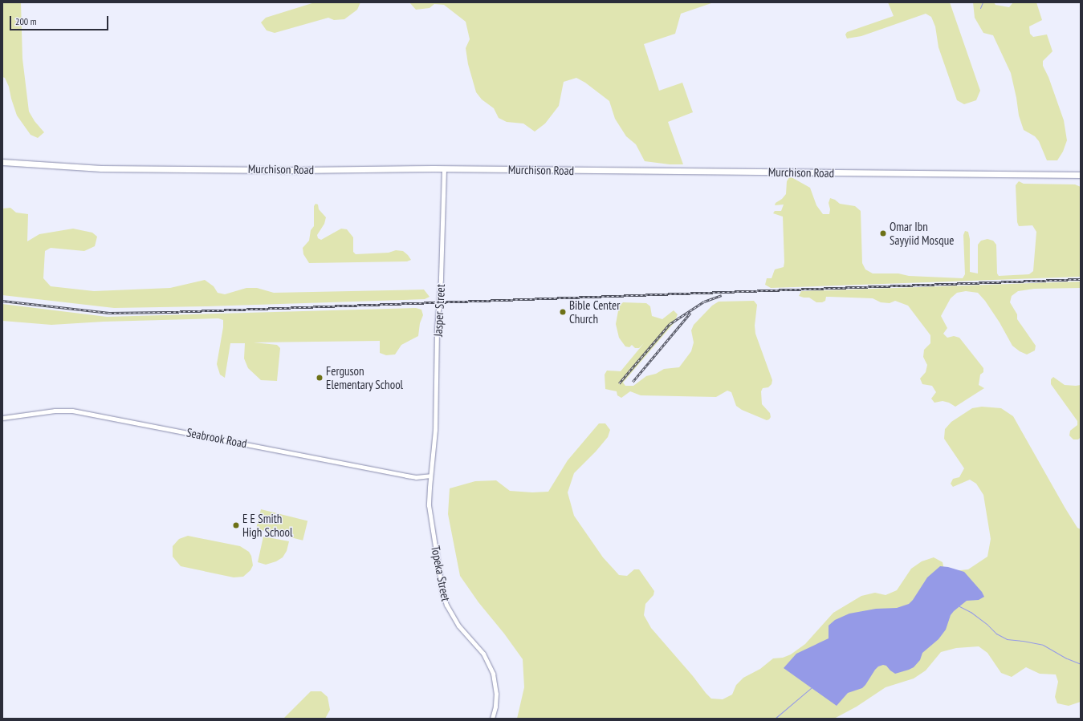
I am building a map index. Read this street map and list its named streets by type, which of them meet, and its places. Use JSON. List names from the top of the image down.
{
  "streets": {
    "main road": ["Murchison Road"],
    "street": ["Jasper Street", "Seabrook Road", "Topeka Street"]
  },
  "crossings": [
    ["Murchison Road", "Jasper Street"],
    ["Jasper Street", "Topeka Street"],
    ["Seabrook Road", "Topeka Street"]
  ],
  "places": [
    "Omar Ibn Sayyiid Mosque",
    "Bible Center Church",
    "Ferguson Elementary School",
    "E E Smith High School"
  ],
  "scale_bar": "200 m"
}
